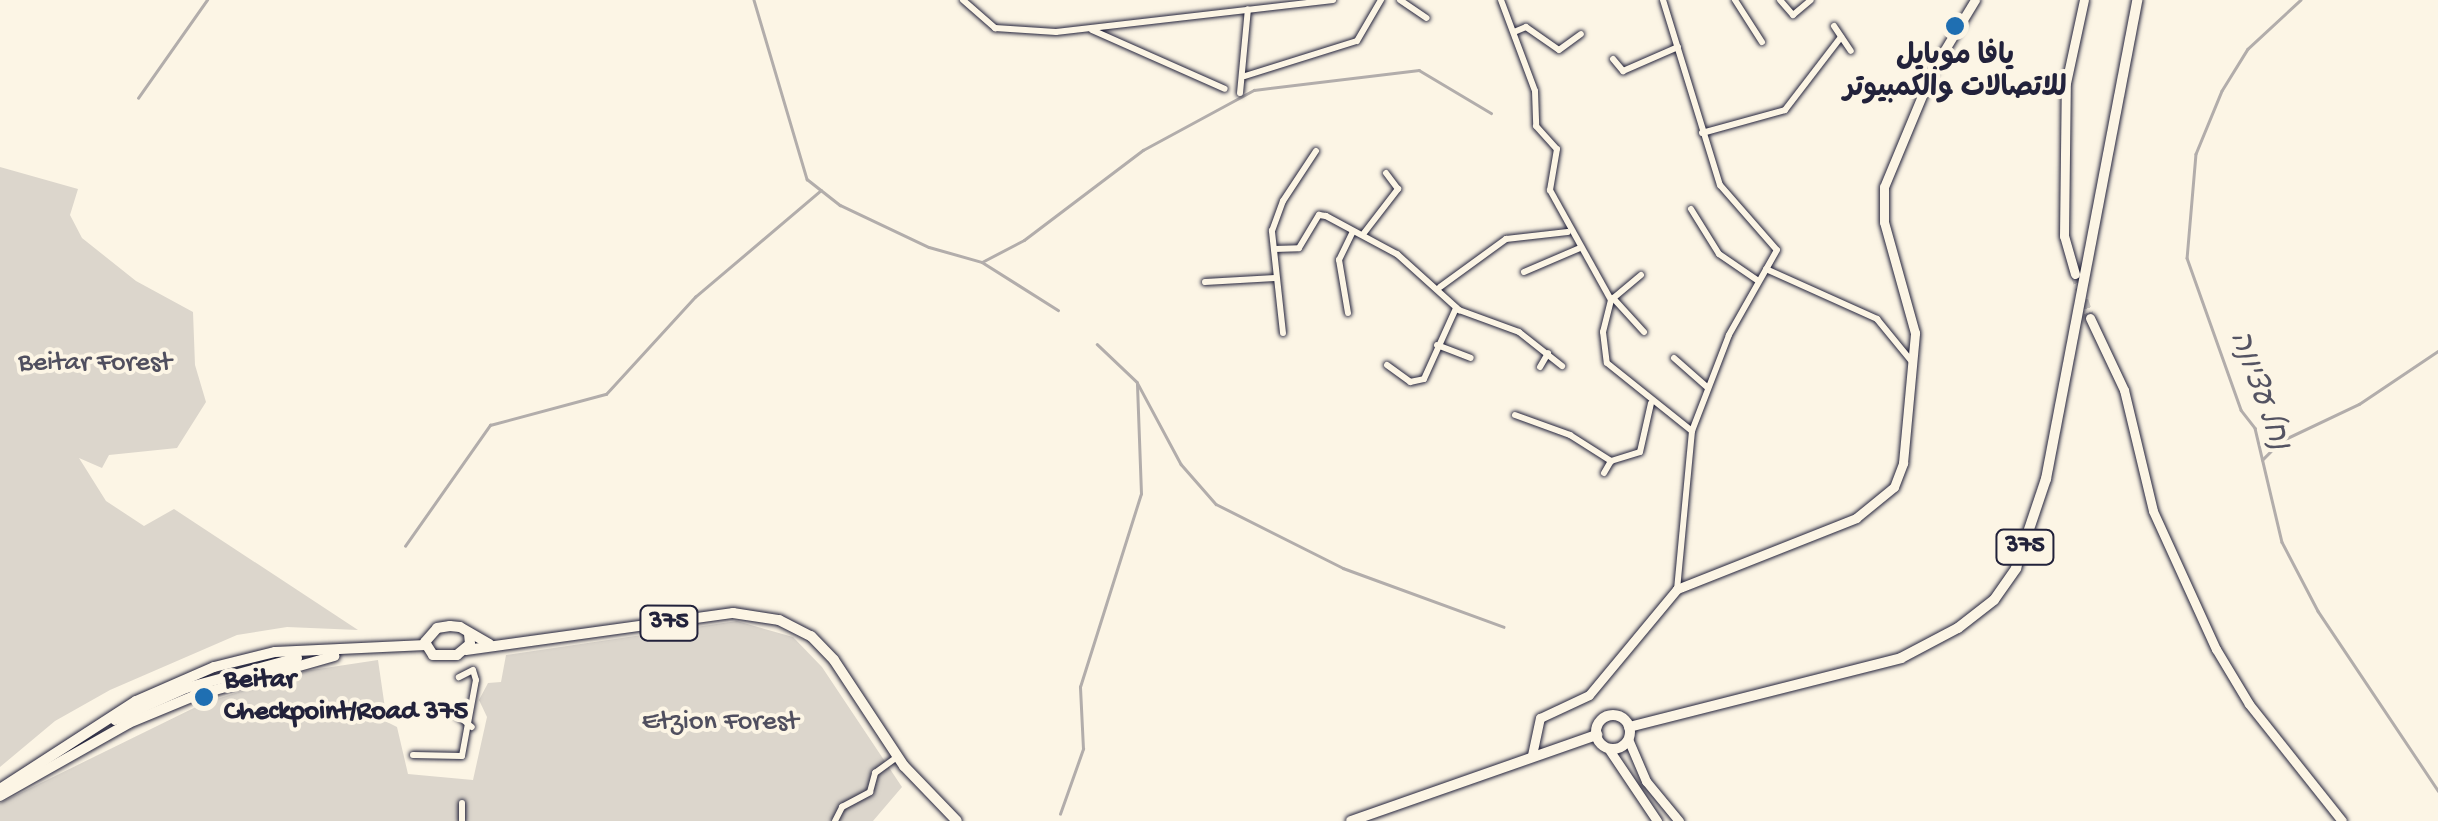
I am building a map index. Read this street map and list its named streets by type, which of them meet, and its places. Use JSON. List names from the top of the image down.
{
  "streets": {
    "main road": ["375"]
  },
  "water": ["נחל עציונה"],
  "parks": ["Beitar Forest", "Etzion Forest"],
  "places": ["يافا موبايل للاتصالات والكمبيوتر", "Beitar Checkpoint/Road 375"]
}
